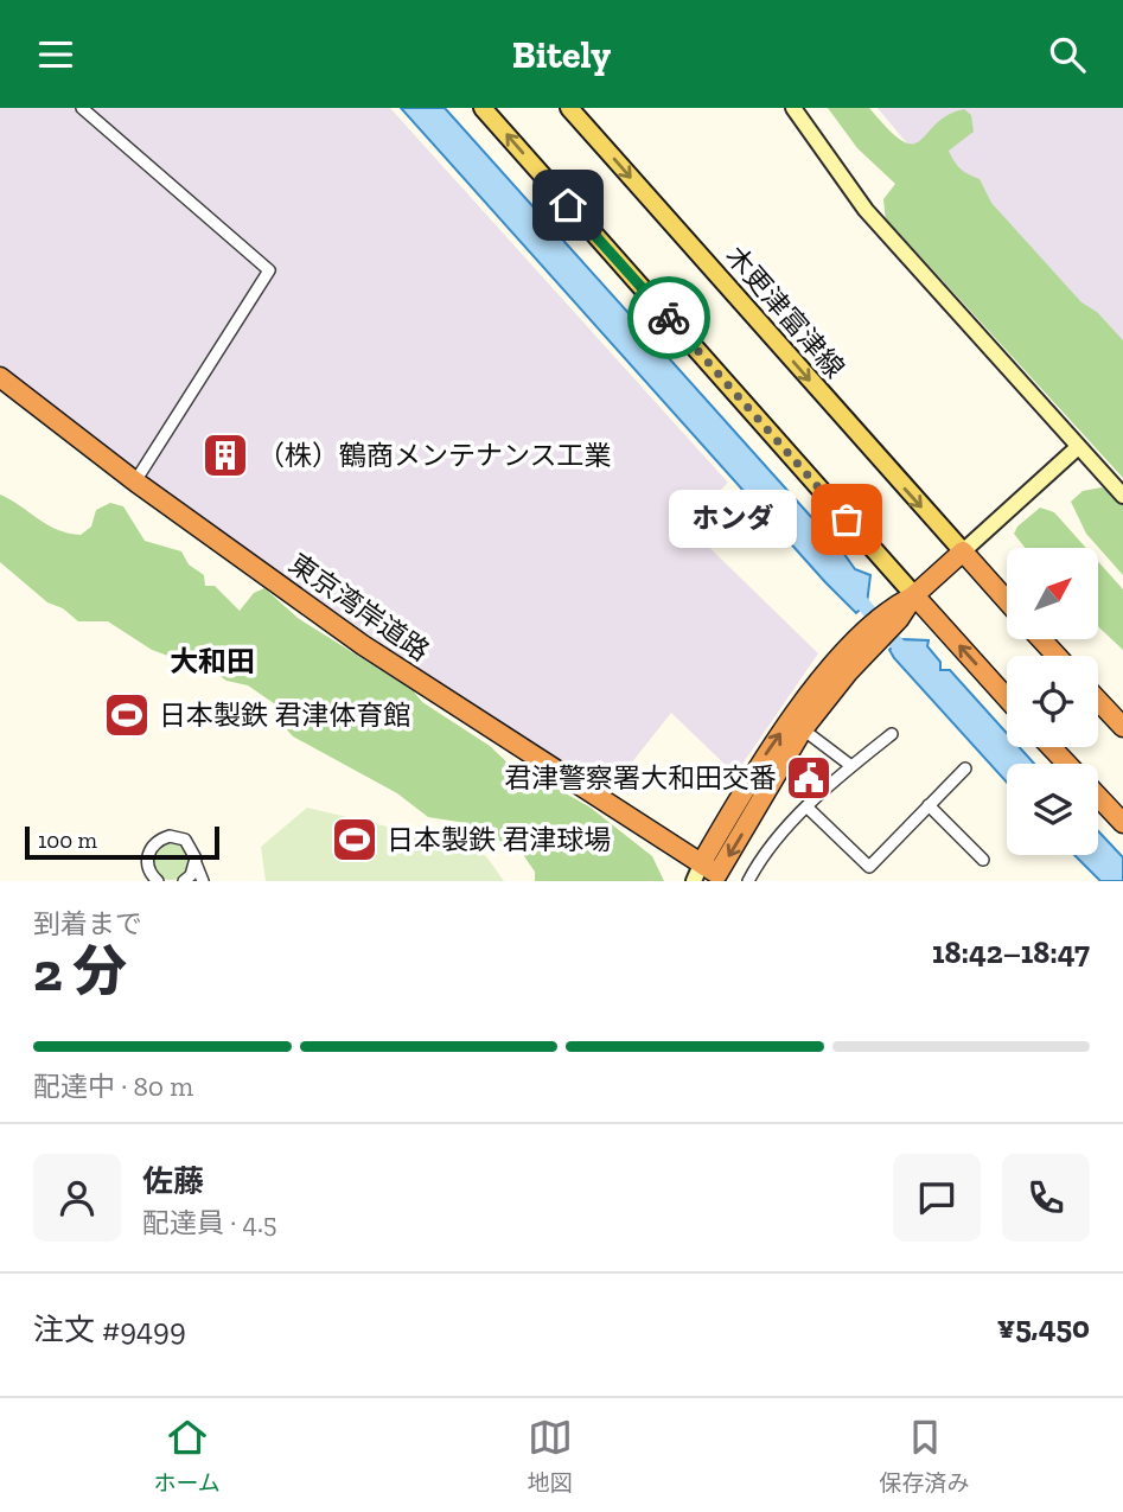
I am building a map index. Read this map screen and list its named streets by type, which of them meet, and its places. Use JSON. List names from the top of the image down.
{
  "streets": {
    "highway": ["東京湾岸道路"],
    "main road": ["木更津富津線"]
  },
  "districts": ["大和田"],
  "places": {
    "building": ["（株）鶴商メンテナンス工業"],
    "other": ["ホンダ"],
    "sports": ["日本製鉄 君津体育館", "日本製鉄 君津球場"],
    "public building": ["君津警察署大和田交番"]
  },
  "scale_bar": "100 m",
  "north": "top right",
  "page": {
    "header": "Bitely",
    "bubble": "ホンダ",
    "scale": "100 m",
    "heading": ["2 分", "到着まで", "18:42–18:47"],
    "panel": [
      "佐藤",
      "配達員 · 4.5",
      "注文 #9499",
      "¥5,450"
    ],
    "bar": "配達中 · 80 m",
    "tabs": ["ホーム", "地図", "保存済み"]
  }
}
